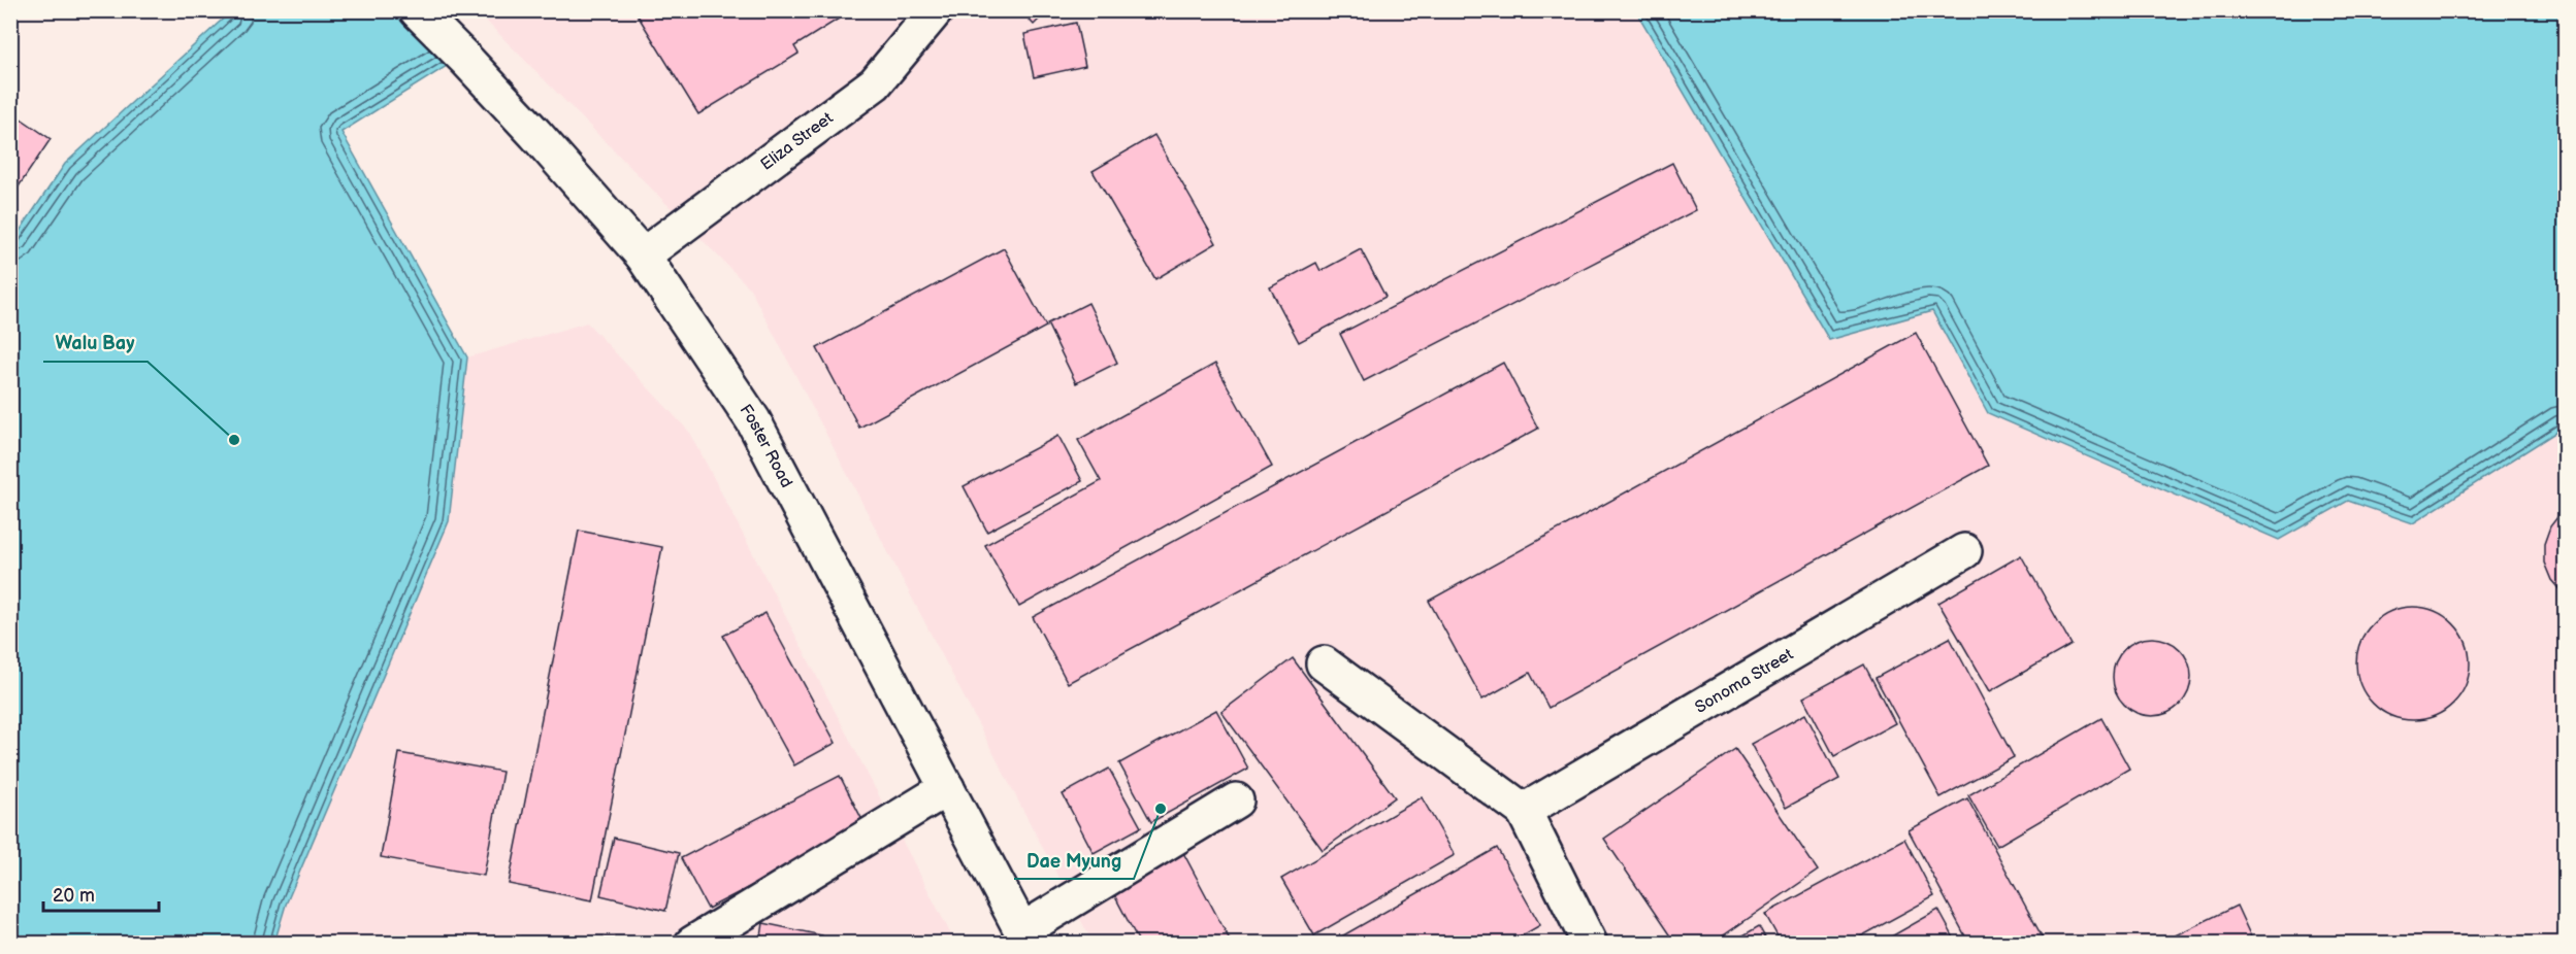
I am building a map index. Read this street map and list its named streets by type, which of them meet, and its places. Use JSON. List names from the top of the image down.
{
  "streets": {
    "street": ["Eliza Street", "Foster Road", "Sonoma Street"]
  },
  "crossings": [
    ["Eliza Street", "Foster Road"]
  ],
  "places": ["Walu Bay", "Dae Myung"],
  "scale_bar": "20 m"
}
